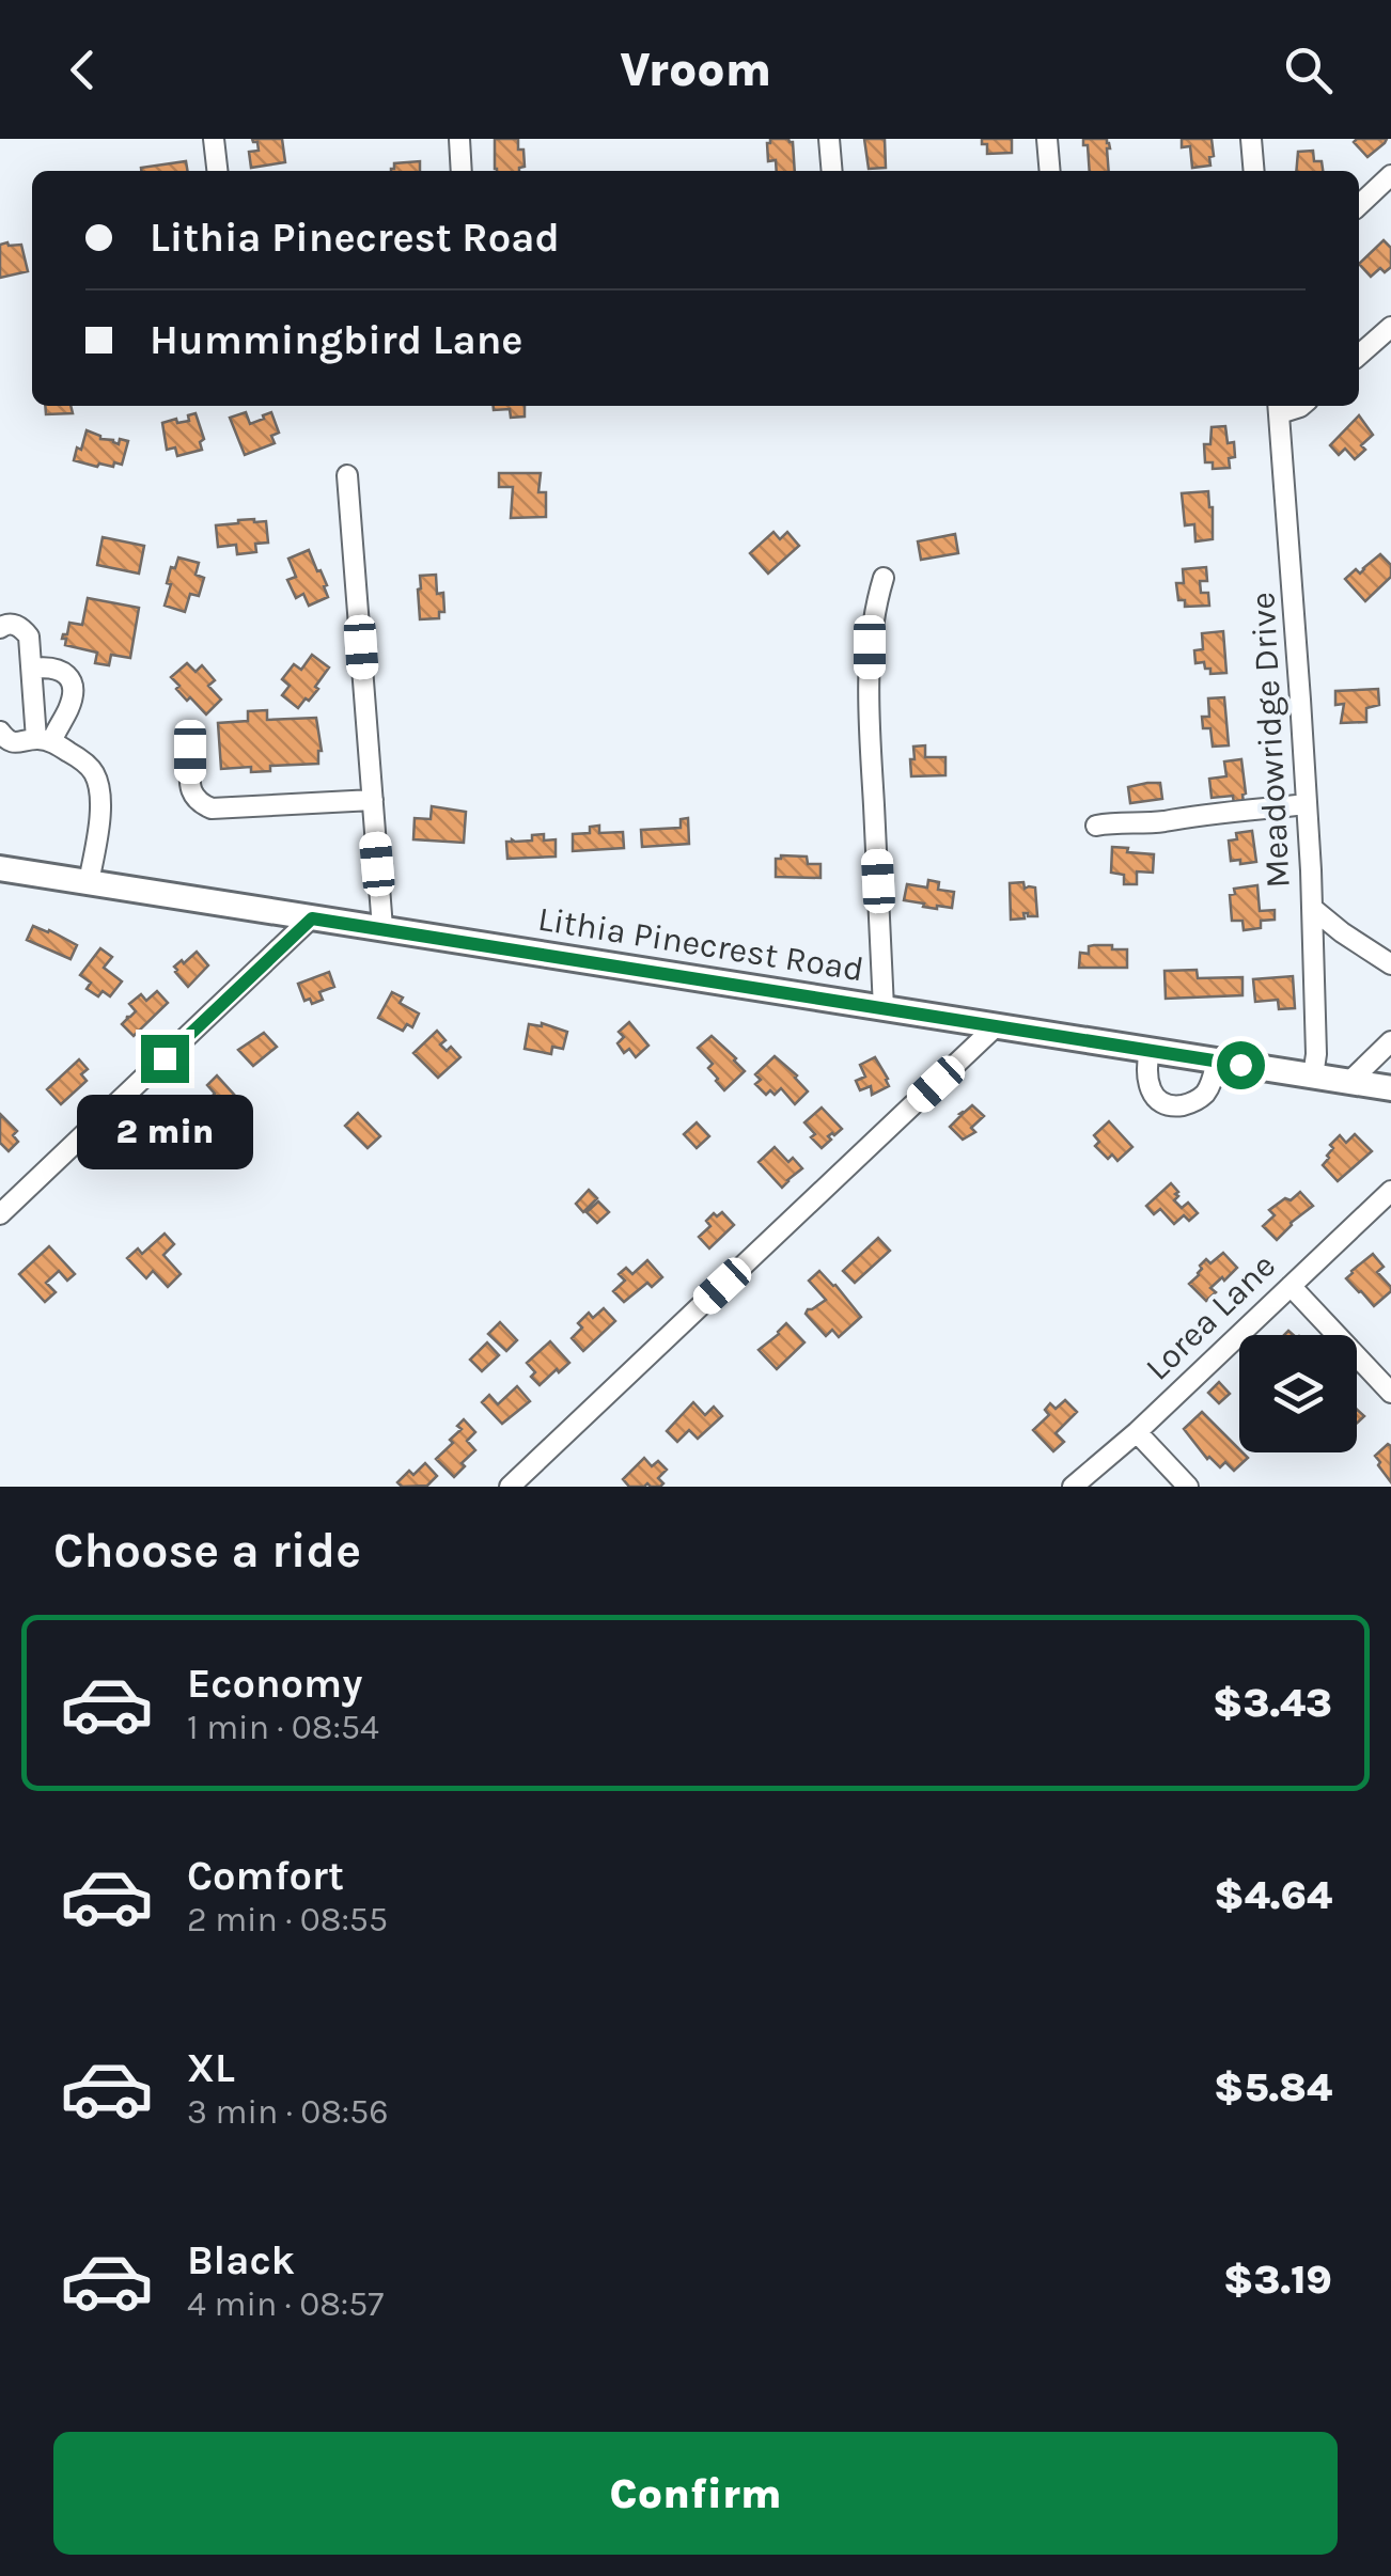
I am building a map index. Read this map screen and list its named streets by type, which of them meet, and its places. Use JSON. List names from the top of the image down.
{
  "streets": {
    "main road": ["Lithia Pinecrest Road"],
    "street": ["Meadowridge Drive", "Lorea Lane"]
  },
  "crossings": [
    ["Meadowridge Drive", "Lithia Pinecrest Road"]
  ],
  "page": {
    "header": "Vroom",
    "banner": ["Lithia Pinecrest Road", "Hummingbird Lane"],
    "bubble": "2 min",
    "heading": "Choose a ride",
    "list": [
      {
        "name": "Economy",
        "note": "1 min · 08:54",
        "value": "$3.43"
      },
      {
        "name": "Comfort",
        "note": "2 min · 08:55",
        "value": "$4.64"
      },
      {
        "name": "XL",
        "note": "3 min · 08:56",
        "value": "$5.84"
      },
      {
        "name": "Black",
        "note": "4 min · 08:57",
        "value": "$3.19"
      }
    ],
    "buttons": "Confirm"
  }
}
